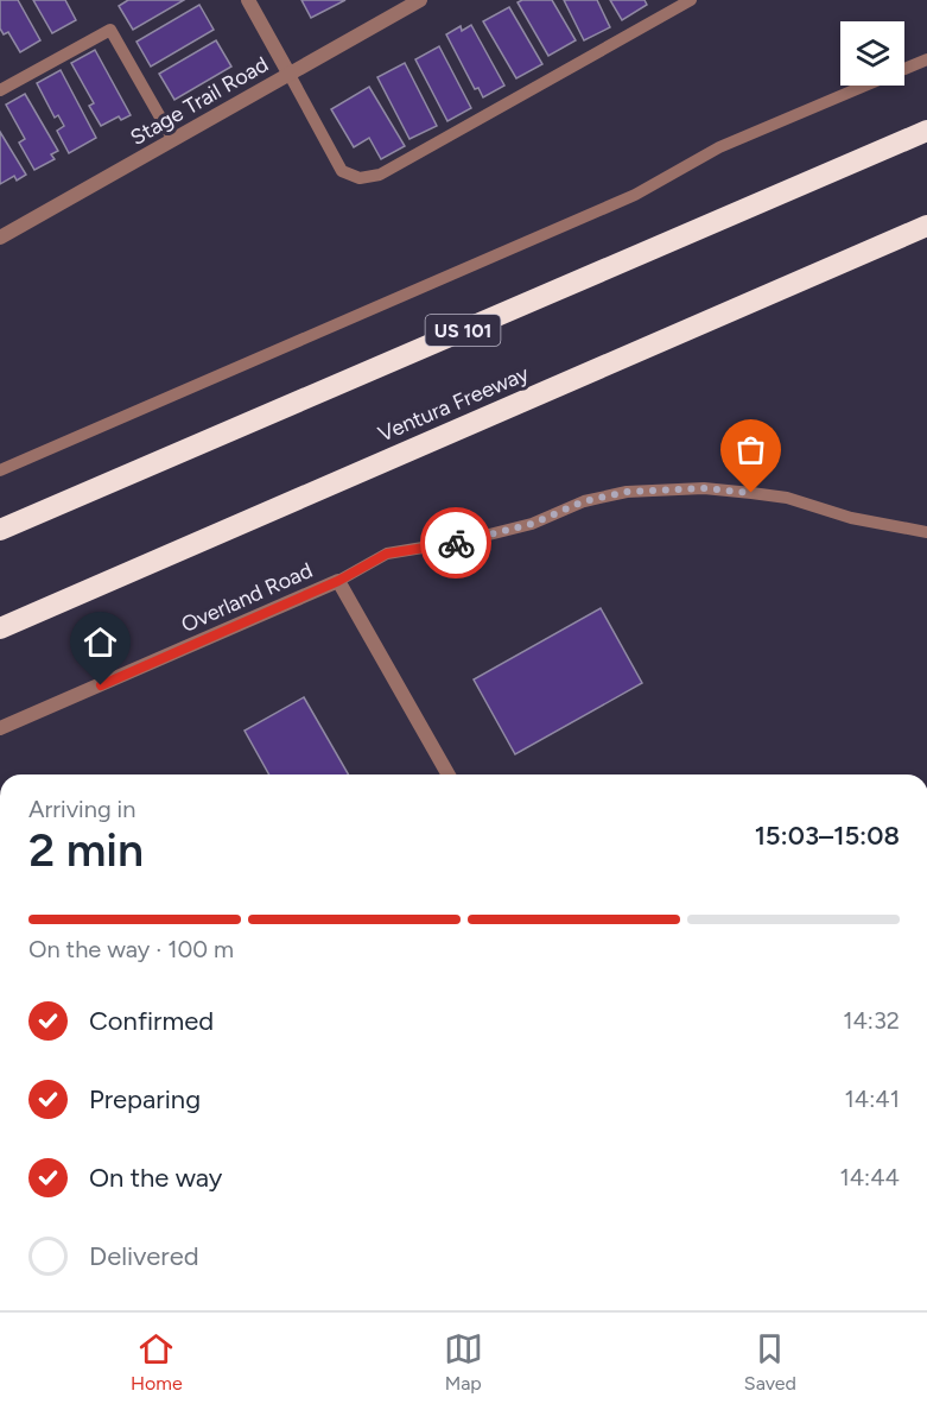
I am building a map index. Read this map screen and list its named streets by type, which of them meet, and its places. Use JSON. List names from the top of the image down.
{
  "streets": {
    "highway": ["US 101", "Ventura Freeway"],
    "street": ["Stage Trail Road", "Overland Road"]
  },
  "page": {
    "heading": ["2 min", "Arriving in", "15:03–15:08"],
    "bar": "On the way · 100 m",
    "list": [
      ["Confirmed", "14:32"],
      ["Preparing", "14:41"],
      ["On the way", "14:44"],
      "Delivered"
    ],
    "tabs": ["Home", "Map", "Saved"]
  }
}
